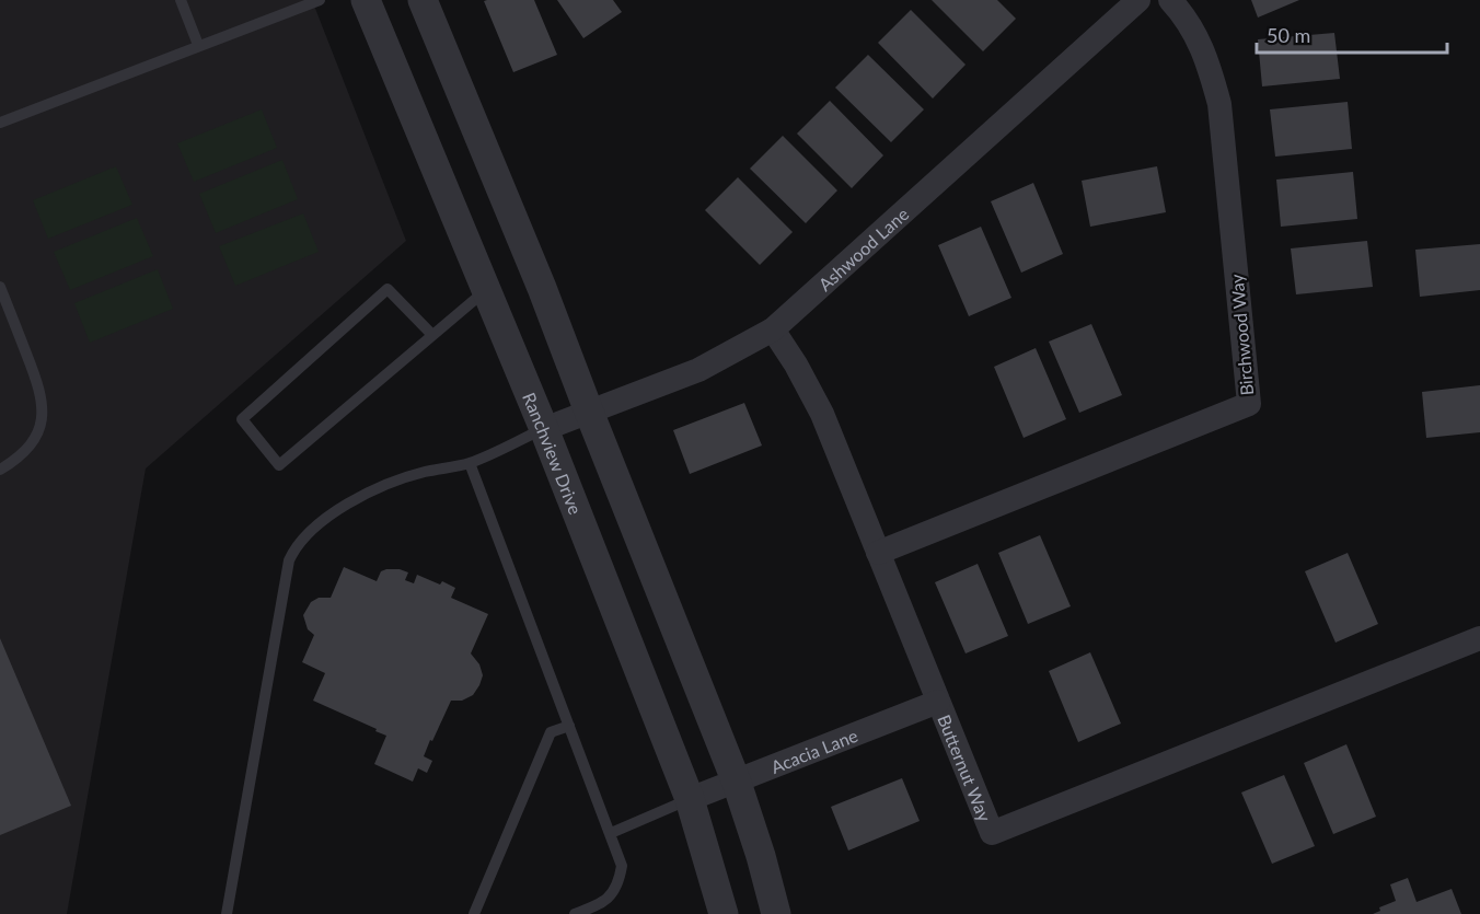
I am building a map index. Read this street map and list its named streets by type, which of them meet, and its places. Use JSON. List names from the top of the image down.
{
  "streets": {
    "street": [
      "Ashwood Lane",
      "Birchwood Way",
      "Ranchview Drive",
      "Acacia Lane",
      "Butternut Way"
    ]
  },
  "crossings": [
    ["Ashwood Lane", "Ranchview Drive"],
    ["Ashwood Lane", "Butternut Way"],
    ["Birchwood Way", "Butternut Way"],
    ["Ranchview Drive", "Acacia Lane"],
    ["Acacia Lane", "Butternut Way"]
  ],
  "scale_bar": "50 m"
}
